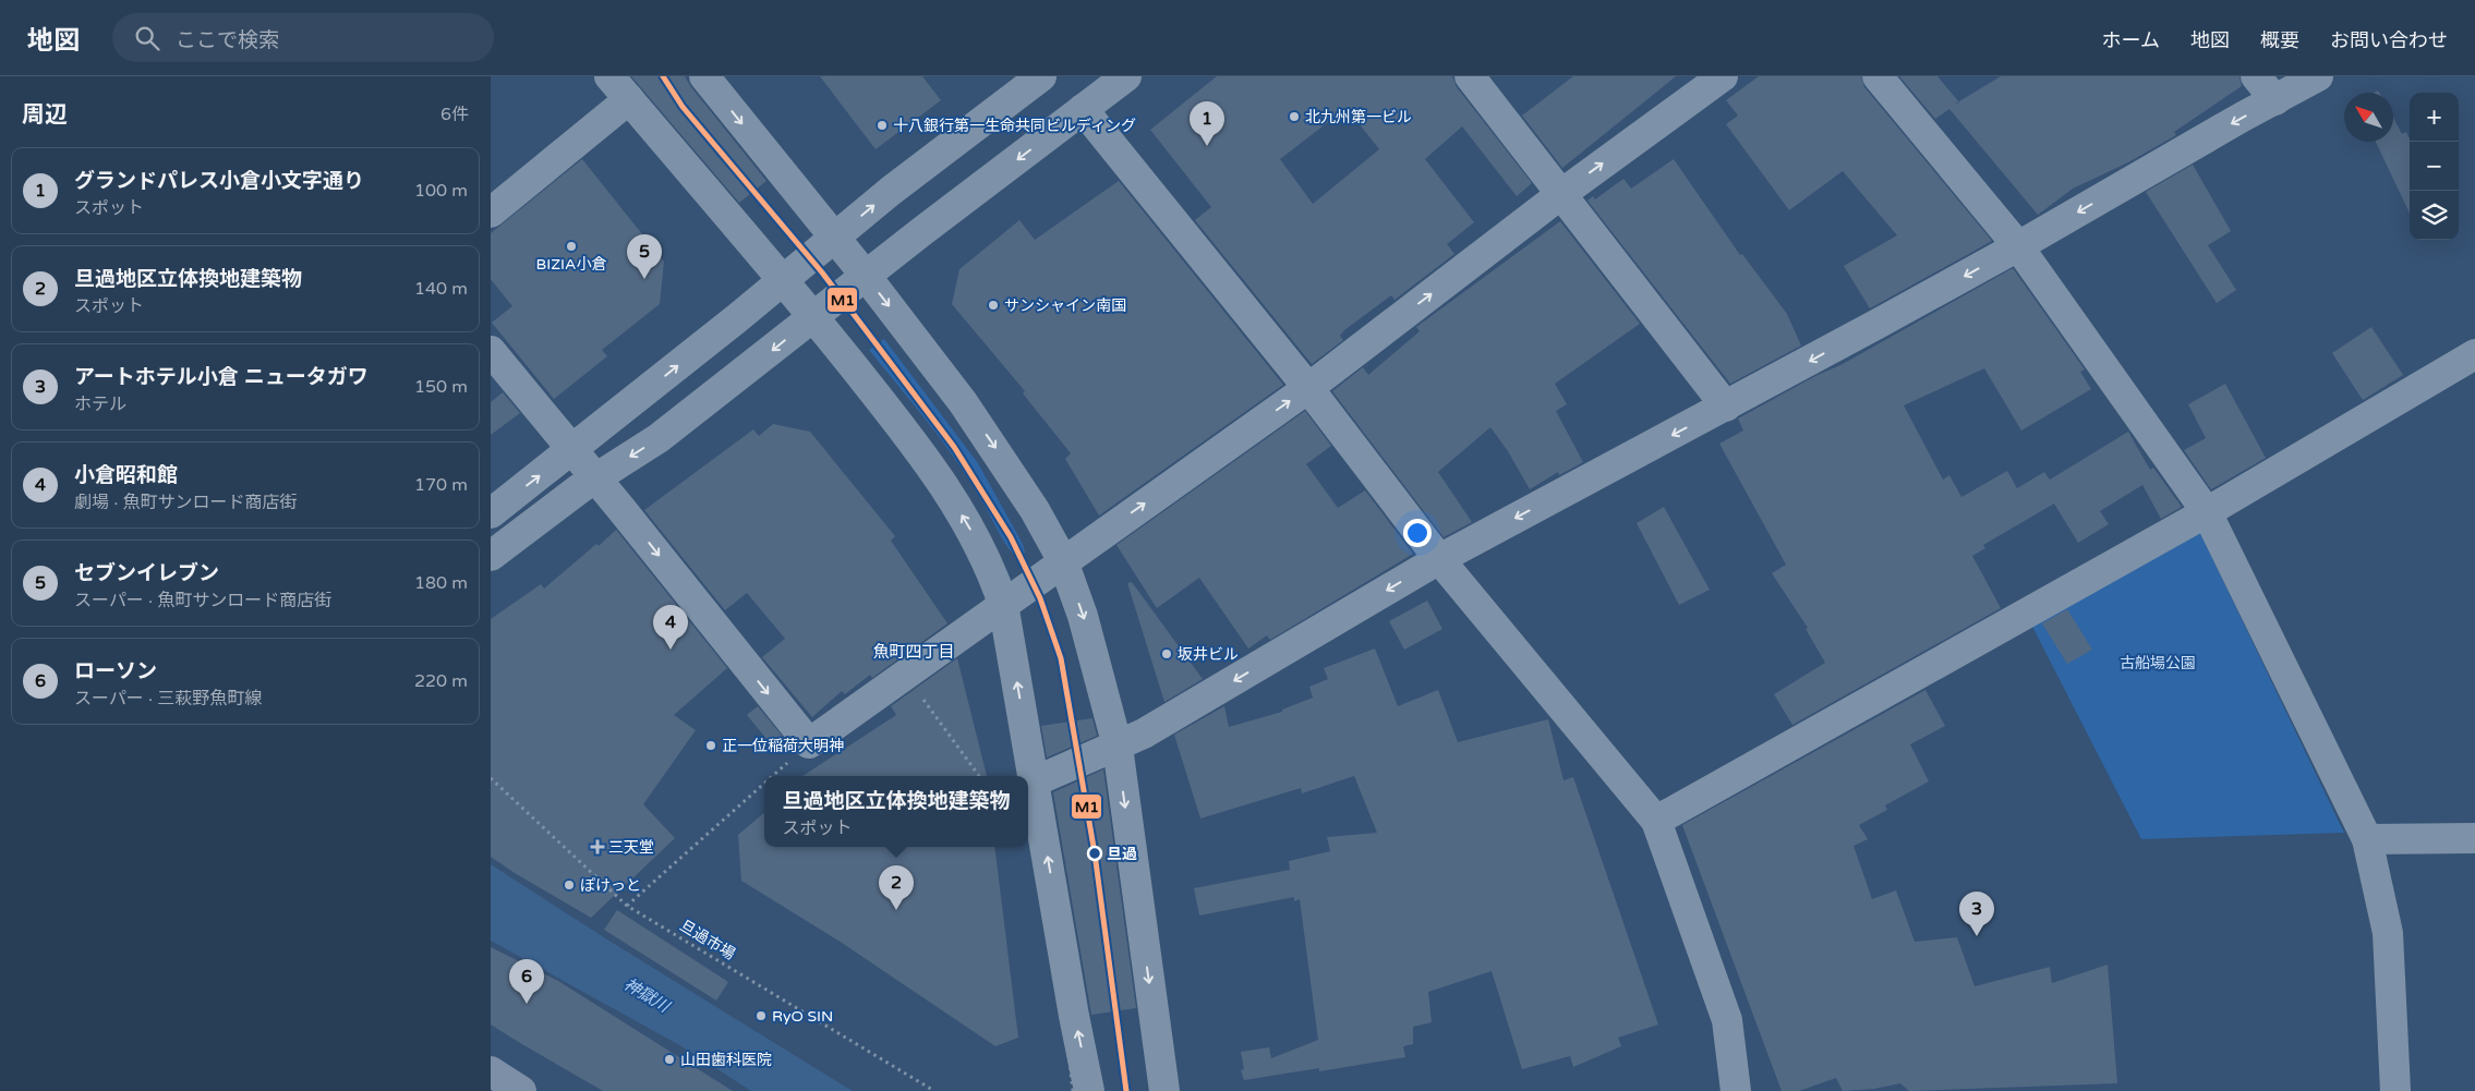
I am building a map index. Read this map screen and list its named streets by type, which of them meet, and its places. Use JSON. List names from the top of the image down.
{
  "streets": {
    "path": ["旦過市場"]
  },
  "districts": ["魚町四丁目"],
  "water": ["神獄川"],
  "parks": ["古船場公園"],
  "places": {
    "other": [
      "北九州第一ビル",
      "十八銀行第一生命共同ビルディング",
      "BIZIA小倉",
      "サンシャイン南国",
      "坂井ビル",
      "正一位稲荷大明神",
      "旦過",
      "ぽけっと",
      "RyO SIN",
      "山田歯科医院"
    ],
    "health": ["三天堂"]
  },
  "lines": ["transit line M1"],
  "north": "top left",
  "page": {
    "header": "地図",
    "search": "ここで検索",
    "nav": [
      "ホーム",
      "地図",
      "概要",
      "お問い合わせ"
    ],
    "heading": ["周辺", "6件"],
    "map_buttons": ["+", "−"],
    "pins": [
      "1",
      "5",
      "4",
      "2",
      "3",
      "6"
    ],
    "list": [
      {
        "mark": "1",
        "name": "グランドパレス小倉小文字通り",
        "note": "スポット",
        "value": "100 m"
      },
      {
        "mark": "2",
        "name": "旦過地区立体換地建築物",
        "note": "スポット",
        "value": "140 m"
      },
      {
        "mark": "3",
        "name": "アートホテル小倉 ニュータガワ",
        "note": "ホテル",
        "value": "150 m"
      },
      {
        "mark": "4",
        "name": "小倉昭和館",
        "note": "劇場 · 魚町サンロード商店街",
        "value": "170 m"
      },
      {
        "mark": "5",
        "name": "セブンイレブン",
        "note": "スーパー · 魚町サンロード商店街",
        "value": "180 m"
      },
      {
        "mark": "6",
        "name": "ローソン",
        "note": "スーパー · 三萩野魚町線",
        "value": "220 m"
      }
    ],
    "popup": ["旦過地区立体換地建築物", "スポット"]
  }
}
